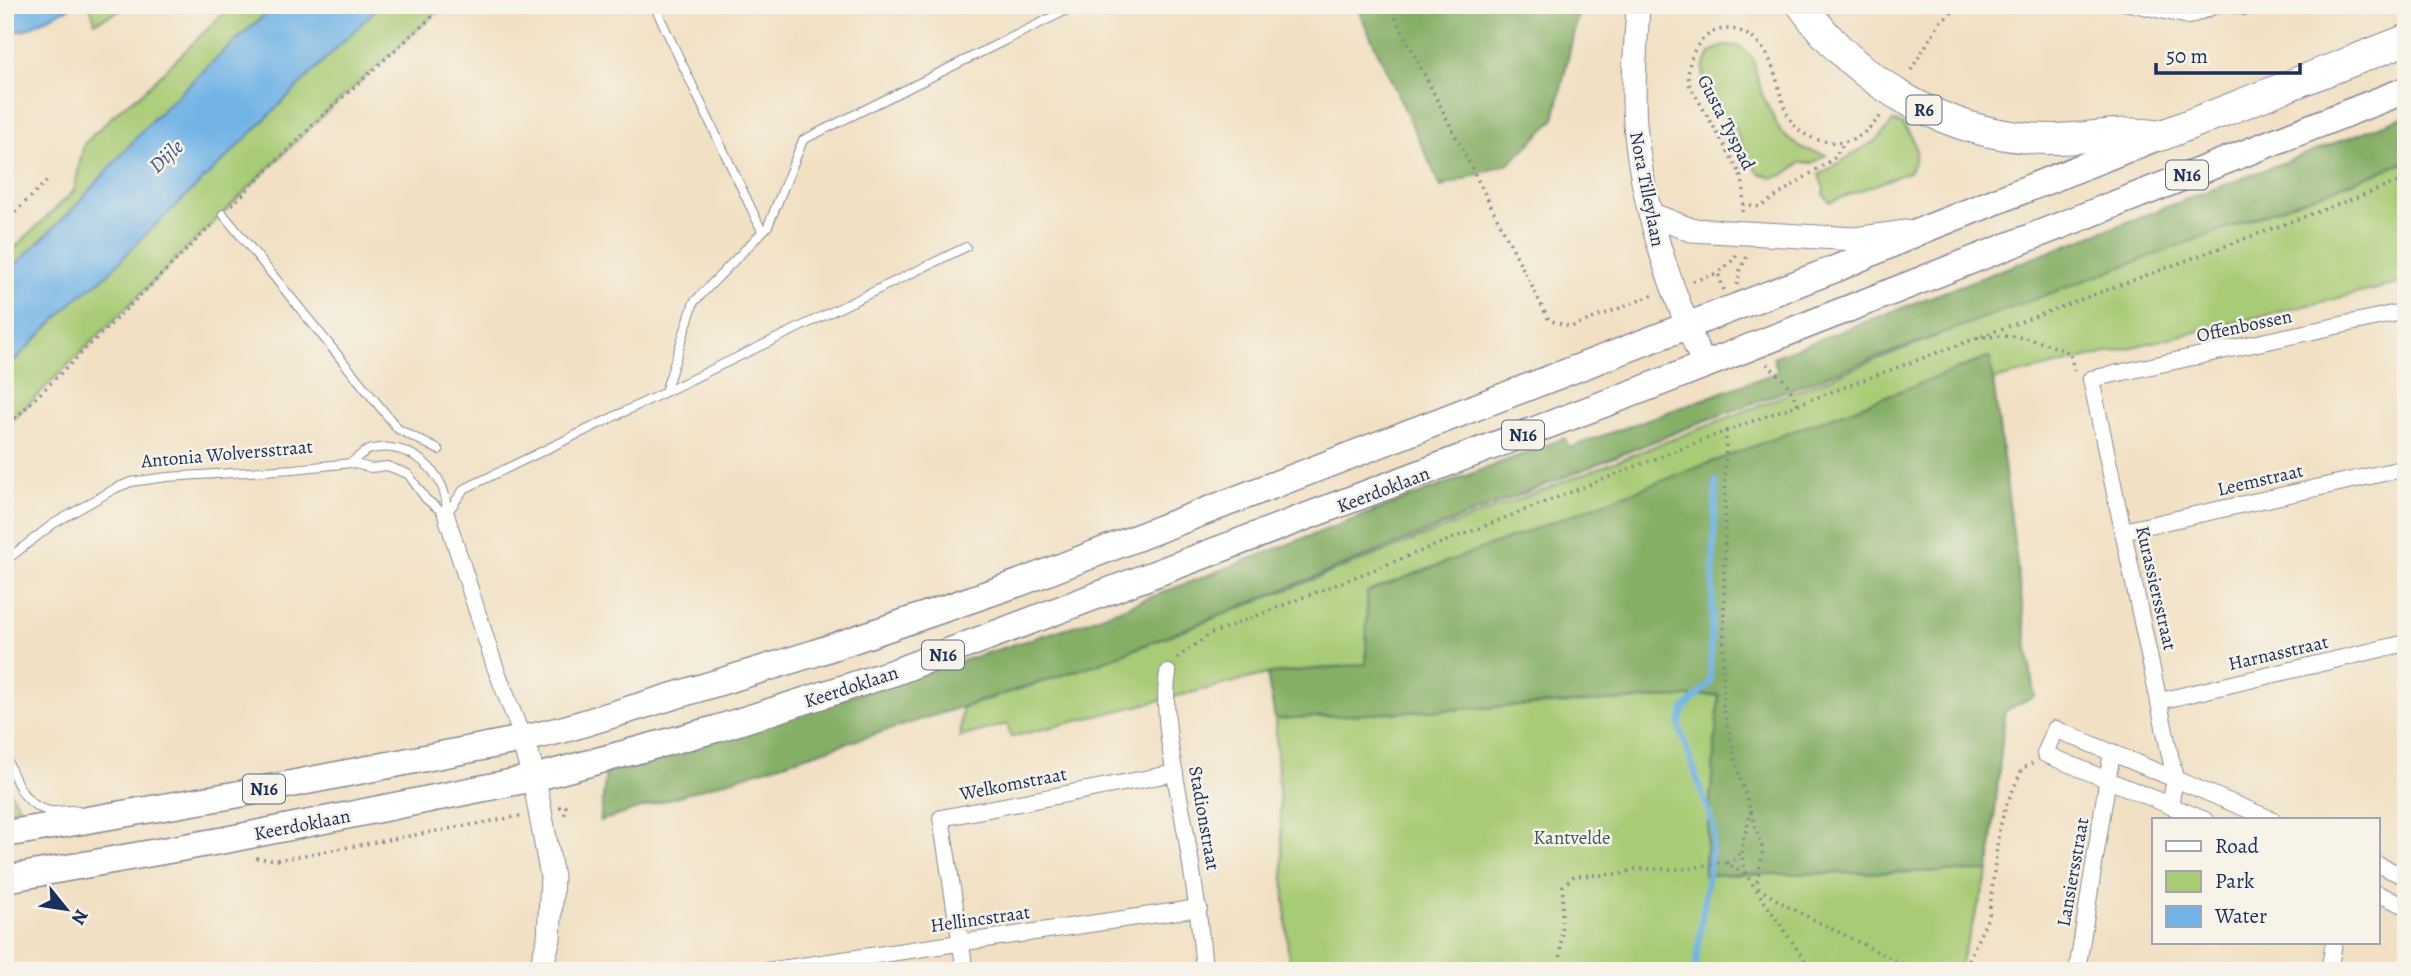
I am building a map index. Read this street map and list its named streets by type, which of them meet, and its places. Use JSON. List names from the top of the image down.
{
  "streets": {
    "highway": ["R6", "N16"],
    "main road": ["Keerdoklaan"],
    "street": [
      "Nora Tilleylaan",
      "Offenbossen",
      "Leemstraat",
      "Kurassiersstraat",
      "Harnasstraat",
      "Welkomstraat",
      "Stadionstraat",
      "Lansiersstraat",
      "Hellincstraat"
    ],
    "lane": ["Antonia Wolversstraat"],
    "path": ["Gusta Tyspad"]
  },
  "crossings": [
    ["R6", "N16"],
    ["N16", "Nora Tilleylaan"],
    ["N16", "Keerdoklaan"],
    ["Nora Tilleylaan", "Keerdoklaan"],
    ["Offenbossen", "Kurassiersstraat"],
    ["Leemstraat", "Kurassiersstraat"],
    ["Kurassiersstraat", "Harnasstraat"],
    ["Welkomstraat", "Stadionstraat"],
    ["Welkomstraat", "Hellincstraat"],
    ["Stadionstraat", "Hellincstraat"]
  ],
  "water": ["Dijle"],
  "parks": ["Kantvelde"],
  "legend": ["Road", "Park", "Water"],
  "scale_bar": "50 m",
  "north": "bottom right"
}
